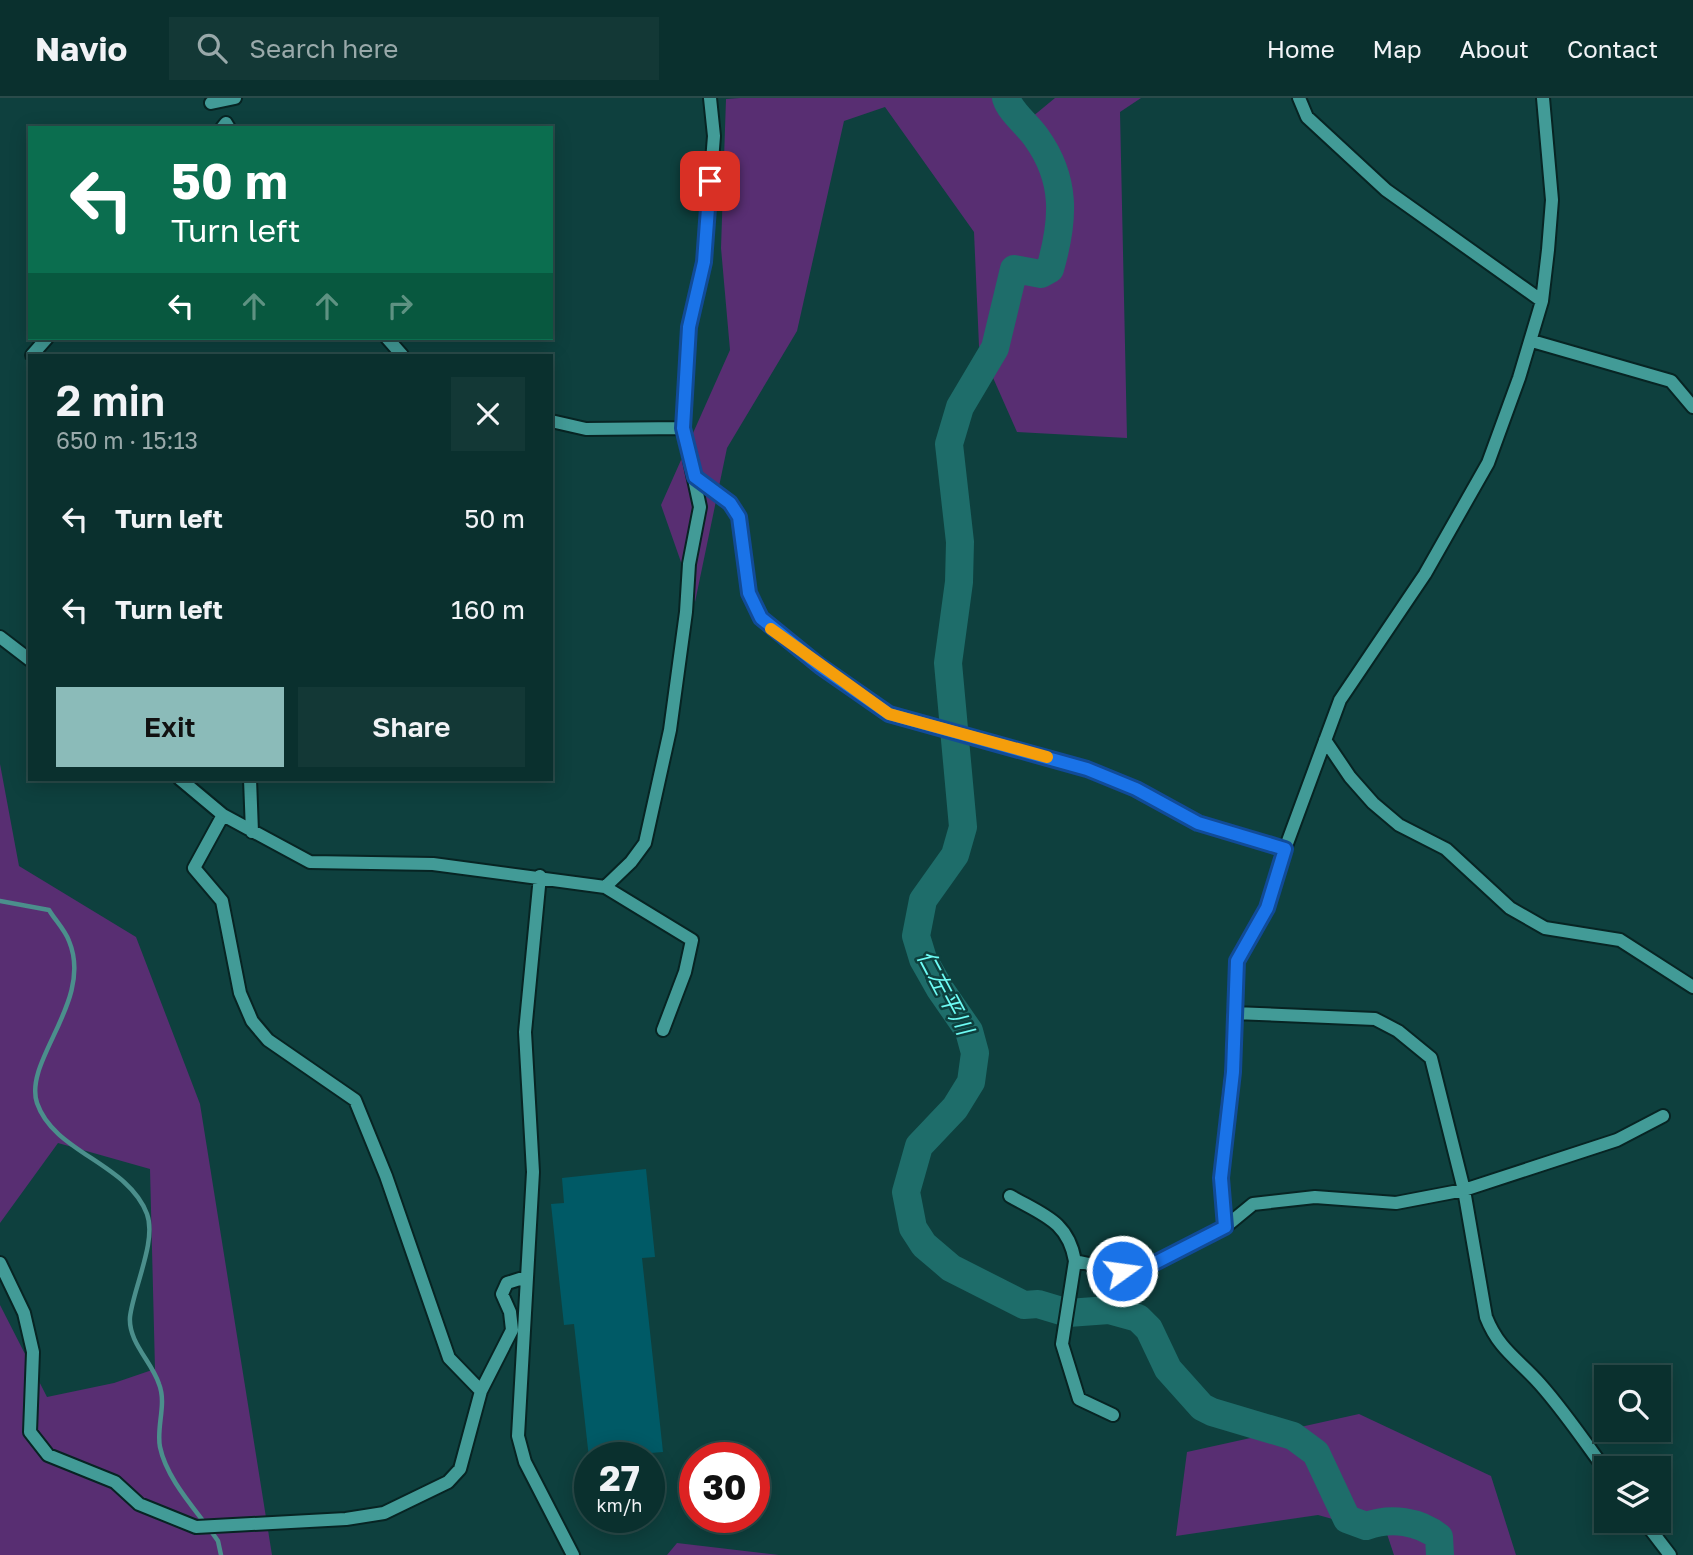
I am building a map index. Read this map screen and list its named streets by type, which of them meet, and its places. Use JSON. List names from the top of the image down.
{
  "water": ["仁左平川"],
  "page": {
    "header": "Navio",
    "search": "Search here",
    "nav": [
      "Home",
      "Map",
      "About",
      "Contact"
    ],
    "turn": ["50 m", "Turn left"],
    "heading": ["2 min", "650 m · 15:13"],
    "list": [
      {
        "name": "Turn left",
        "value": "50 m"
      },
      {
        "name": "Turn left",
        "value": "160 m"
      }
    ],
    "buttons": ["Exit", "Share"],
    "speed": "27 km/h",
    "limit": "30"
  }
}
